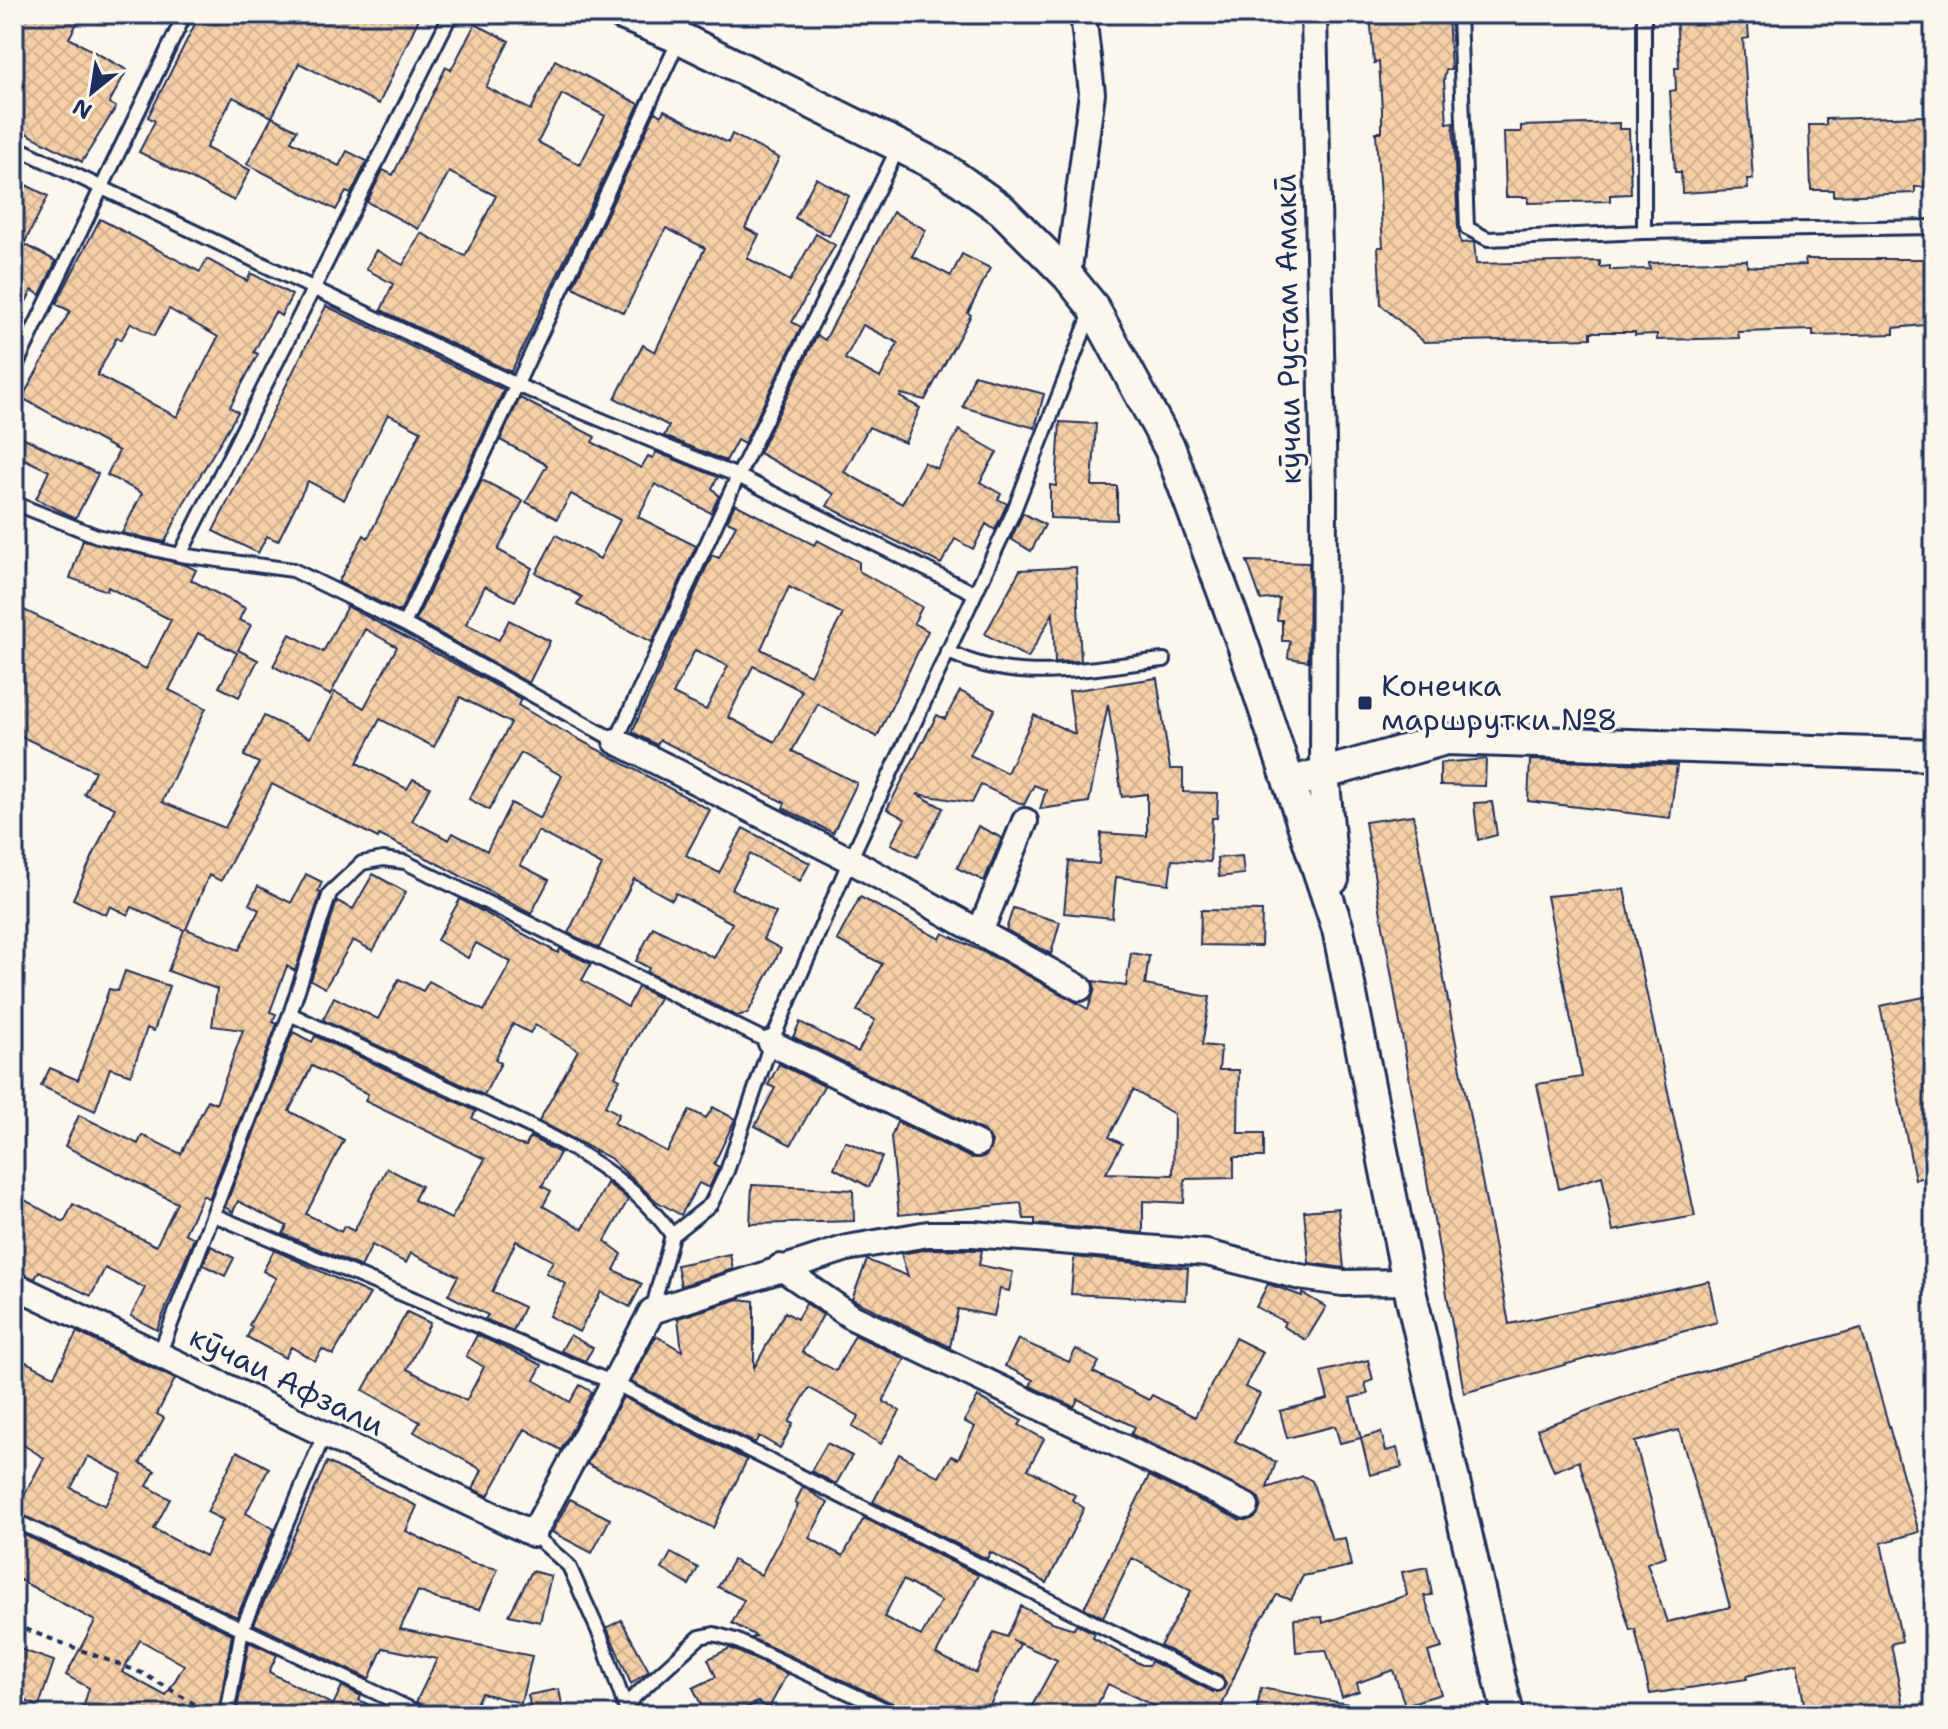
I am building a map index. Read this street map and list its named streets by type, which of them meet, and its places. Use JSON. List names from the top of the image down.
{
  "streets": {
    "street": ["кӯчаи Рустам Амакӣ", "кӯчаи Афзали"]
  },
  "places": {
    "transit": ["Конечка маршрутки №8"]
  },
  "north": "bottom left"
}
